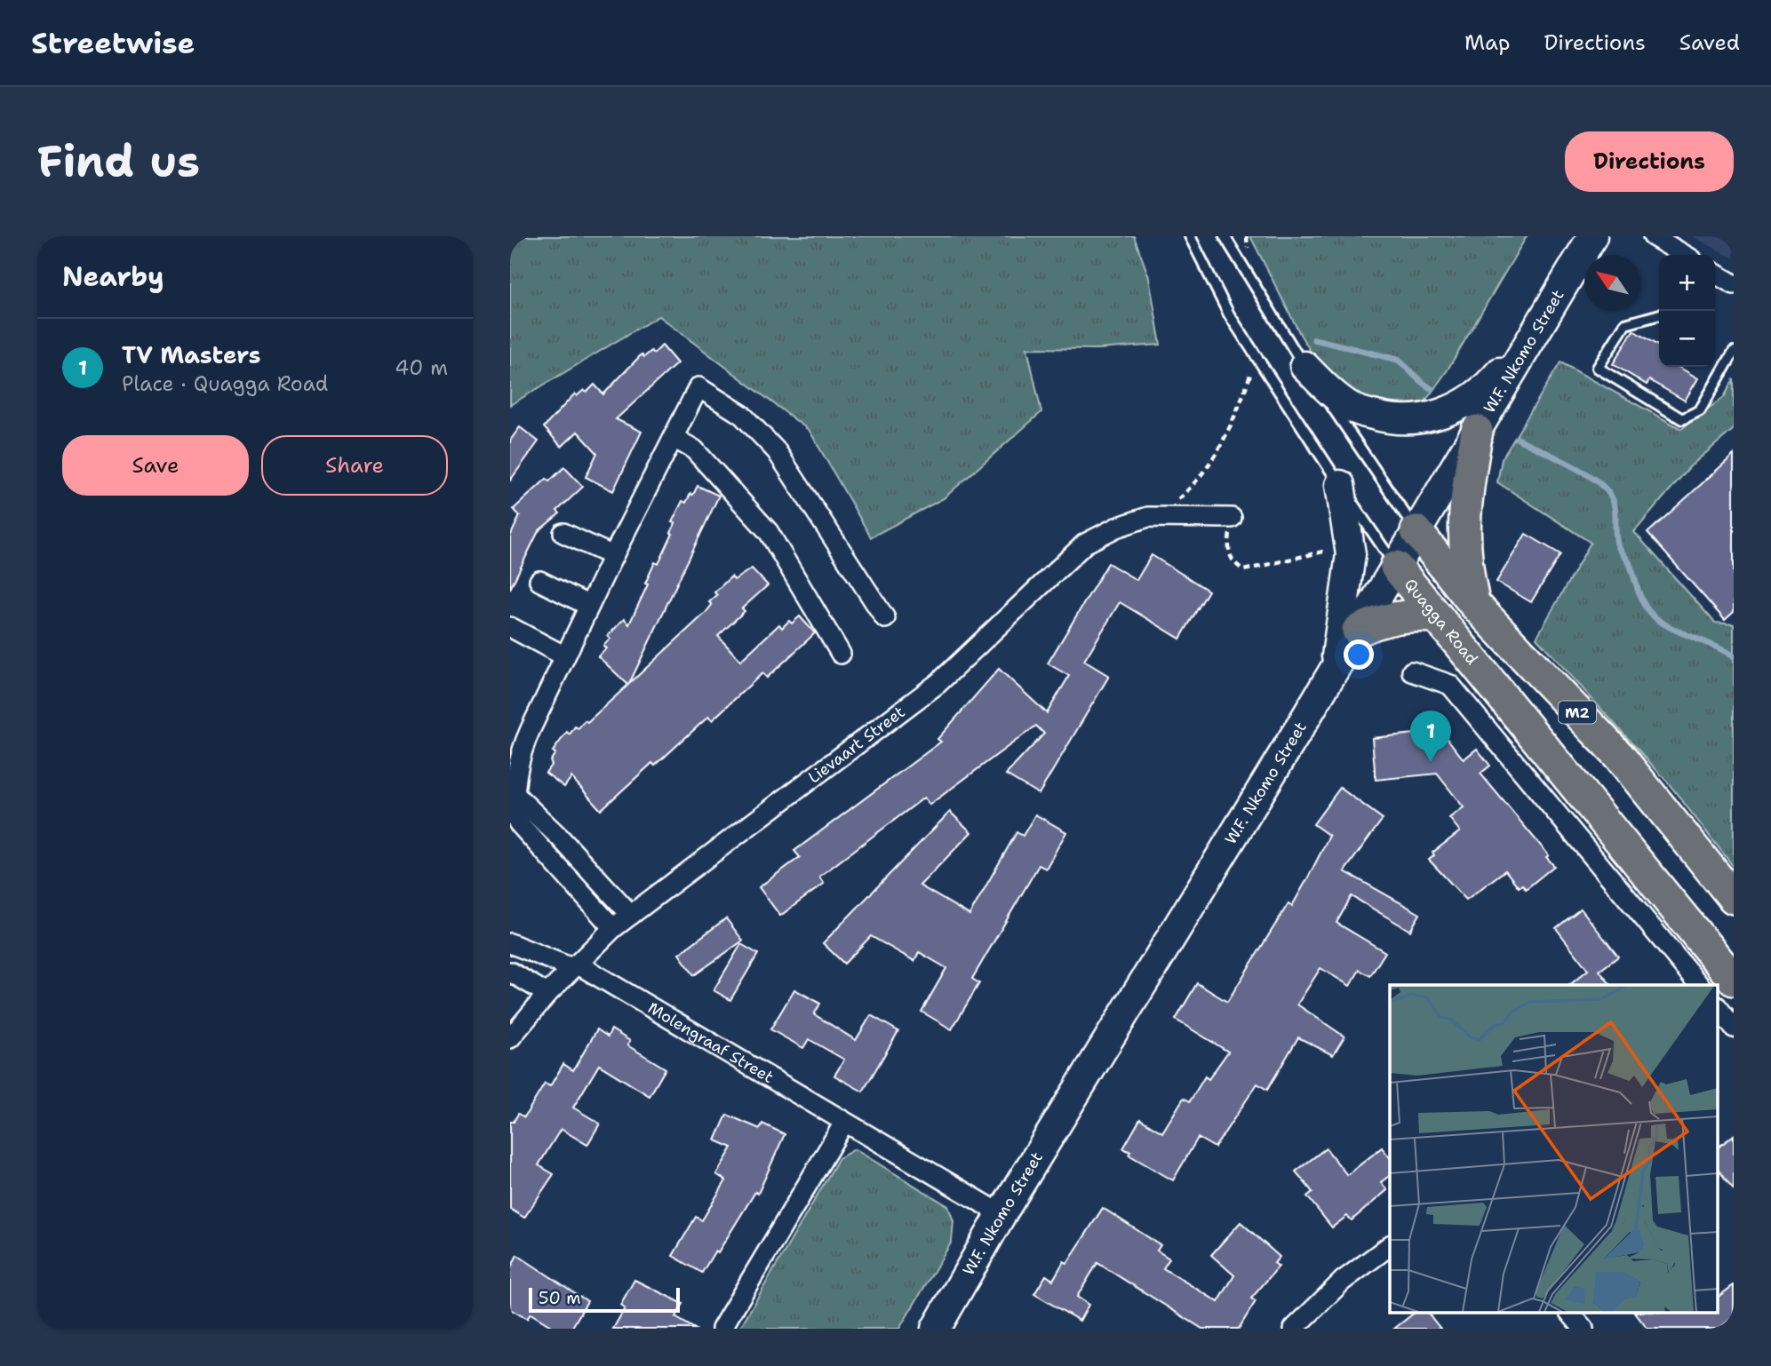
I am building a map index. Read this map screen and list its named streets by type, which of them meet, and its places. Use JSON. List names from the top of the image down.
{
  "streets": {
    "main road": ["W.F. Nkomo Street", "Quagga Road", "M2"],
    "street": ["Lievaart Street", "Molengraaf Street"]
  },
  "crossings": [
    ["W.F. Nkomo Street", "Quagga Road"],
    ["W.F. Nkomo Street", "M2"],
    ["W.F. Nkomo Street", "Molengraaf Street"],
    ["Lievaart Street", "Molengraaf Street"]
  ],
  "scale_bar": "50 m",
  "north": "top left",
  "page": {
    "header": "Streetwise",
    "nav": ["Map", "Directions", "Saved"],
    "buttons": [
      "Directions",
      ["Save", "Share"]
    ],
    "title": "Find us",
    "heading": "Nearby",
    "map_buttons": ["+", "−"],
    "list": [
      {
        "mark": "1",
        "name": "TV Masters",
        "note": "Place · Quagga Road",
        "value": "40 m"
      }
    ],
    "pins": "1",
    "scale": "50 m"
  }
}
